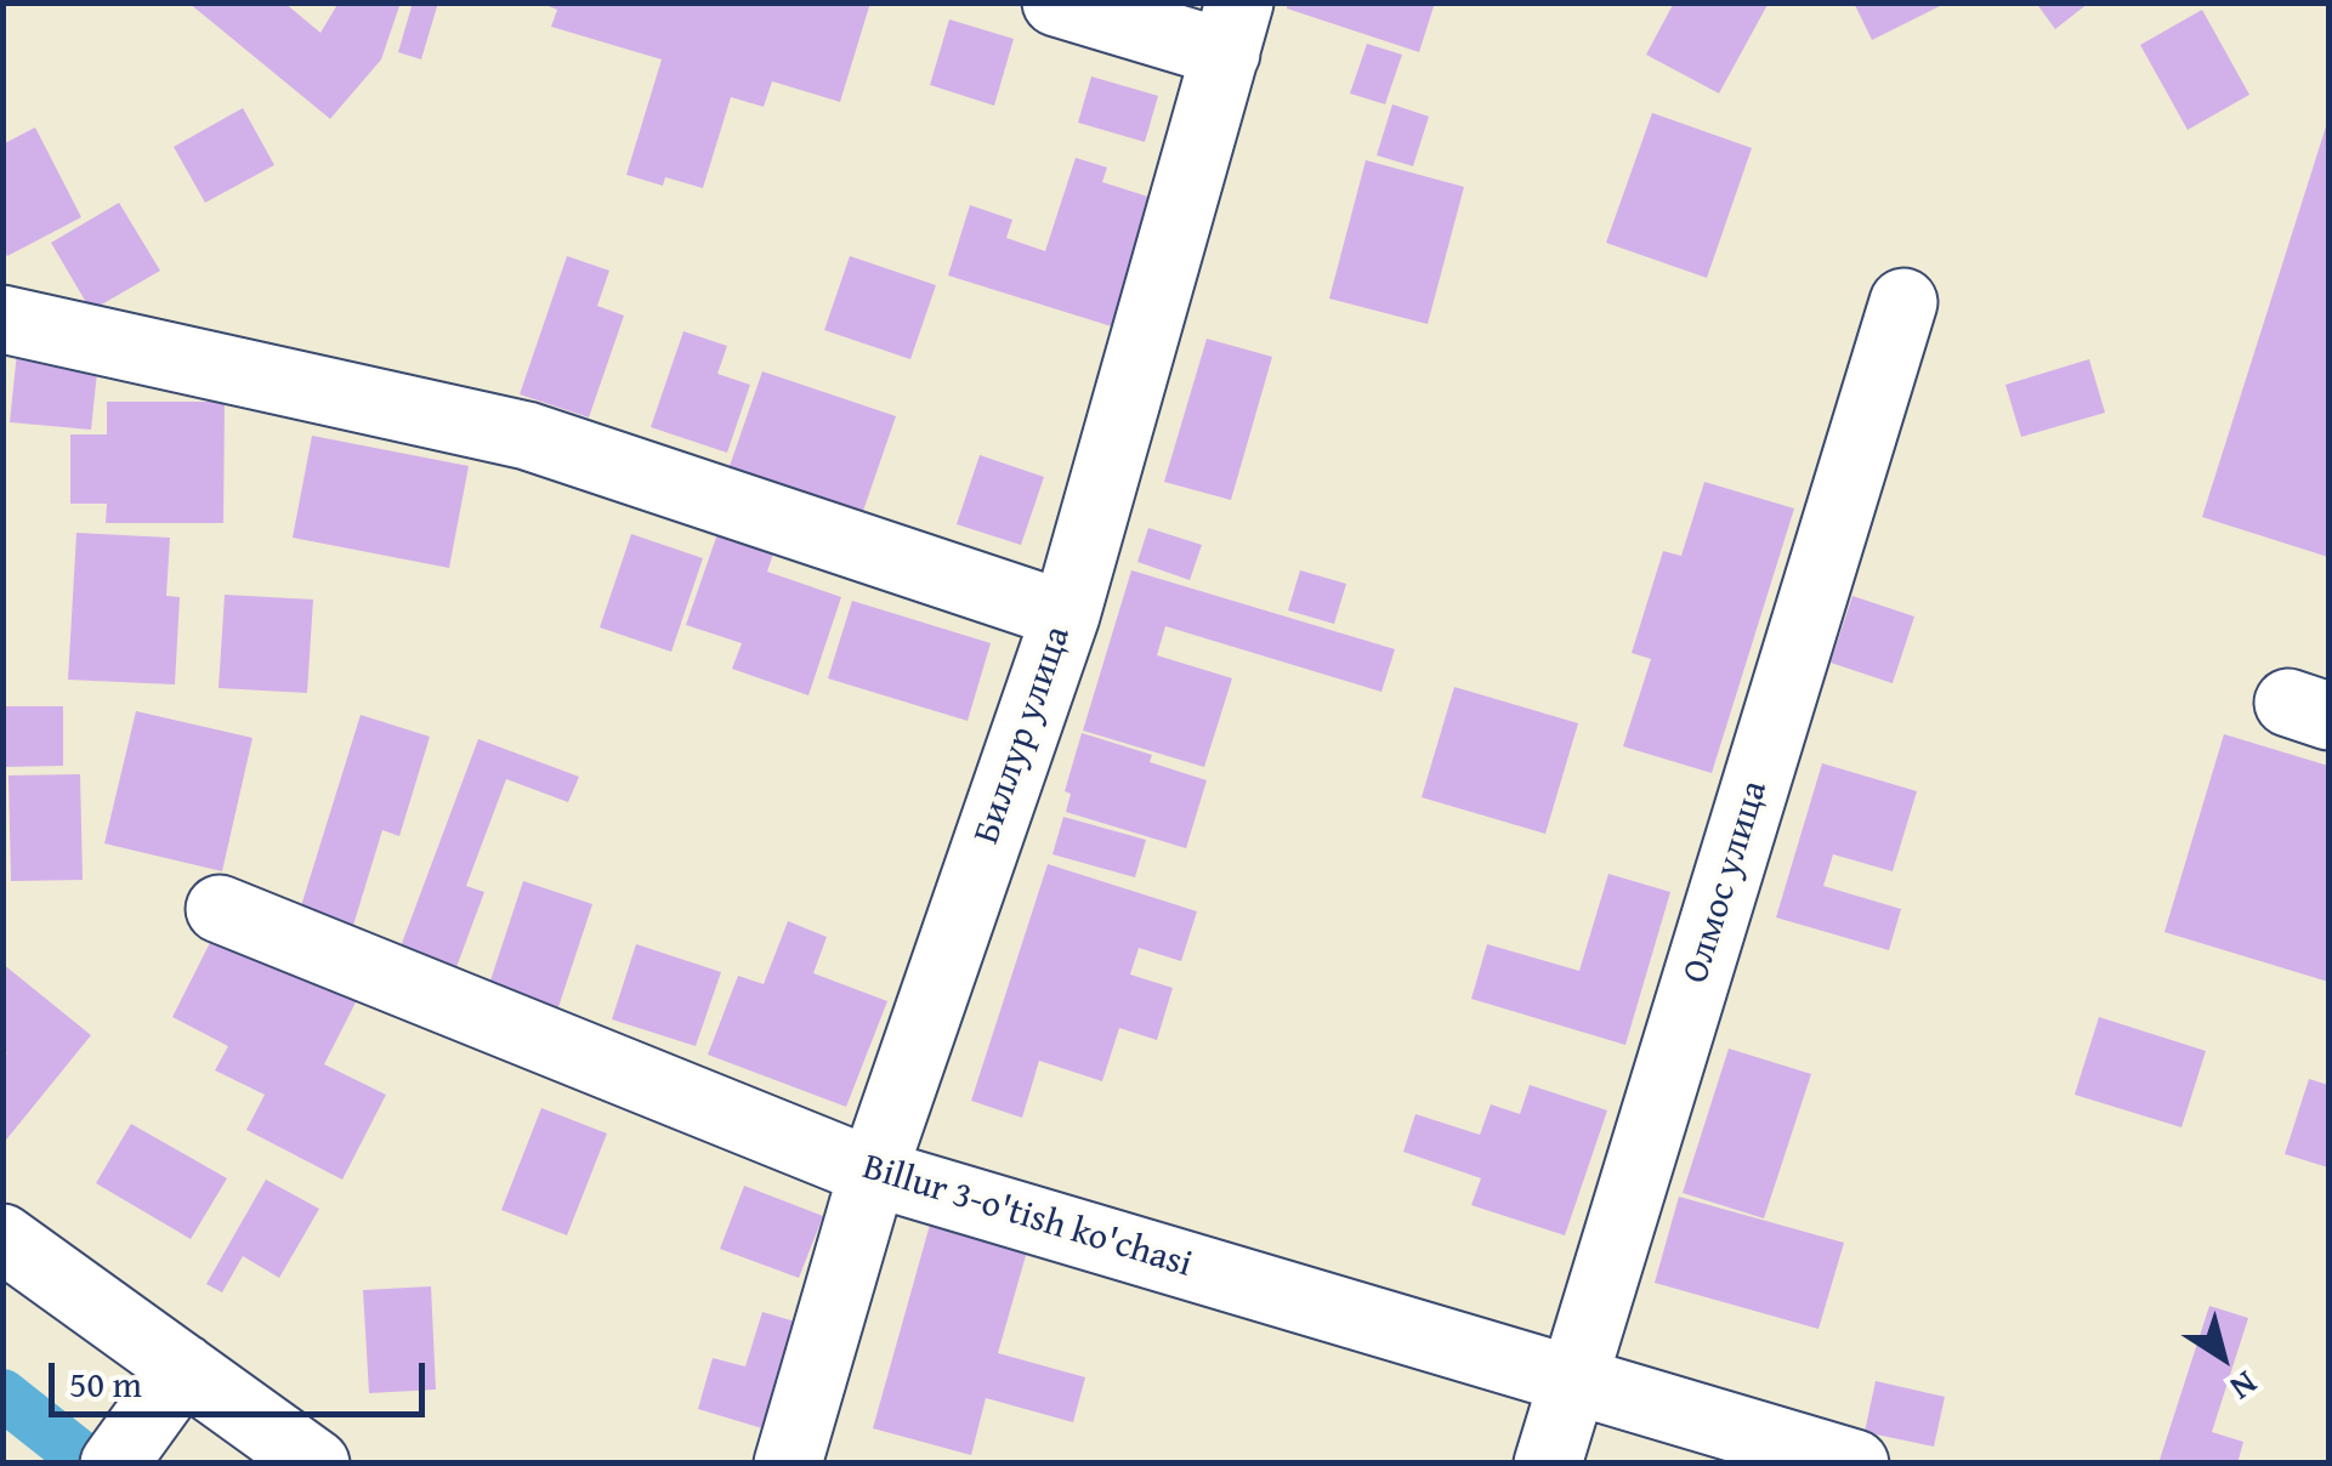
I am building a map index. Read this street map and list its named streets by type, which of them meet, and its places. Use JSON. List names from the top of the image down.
{
  "streets": {
    "street": ["Биллур улица", "Олмос улица", "Billur 3-o'tish ko'chasi"]
  },
  "crossings": [
    ["Биллур улица", "Billur 3-o'tish ko'chasi"],
    ["Олмос улица", "Billur 3-o'tish ko'chasi"]
  ],
  "scale_bar": "50 m",
  "north": "bottom right"
}
